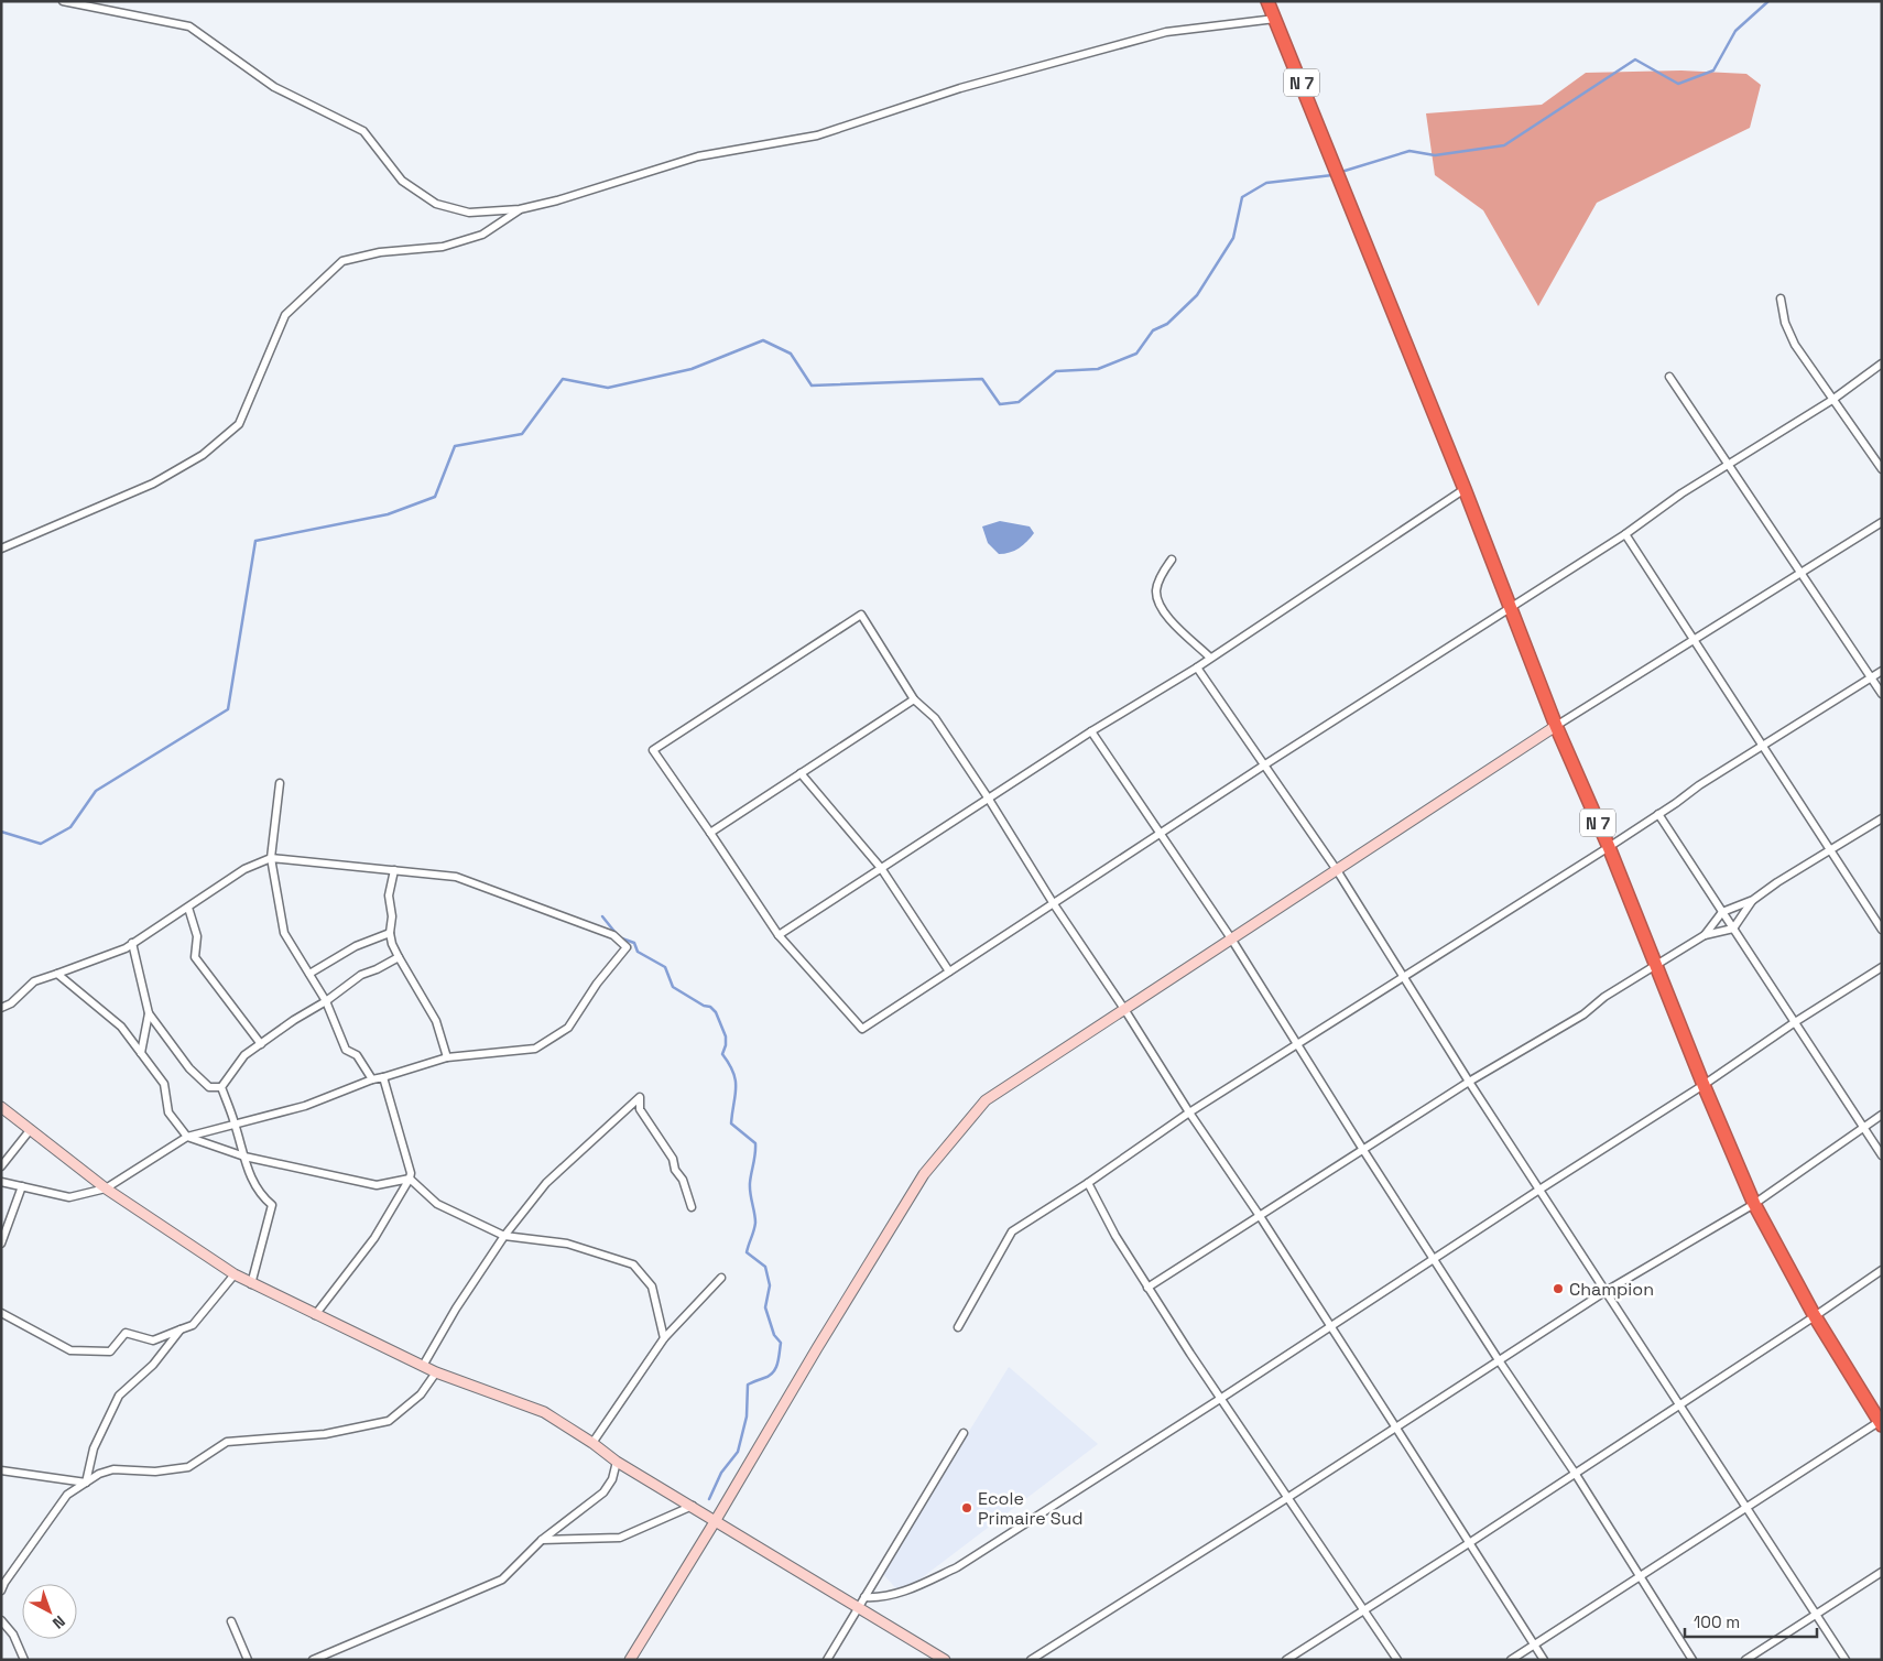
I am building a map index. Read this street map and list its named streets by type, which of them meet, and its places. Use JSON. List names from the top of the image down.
{
  "streets": {
    "highway": ["N 7"]
  },
  "places": ["Champion", "Ecole Primaire Sud"],
  "scale_bar": "100 m",
  "north": "bottom right"
}
